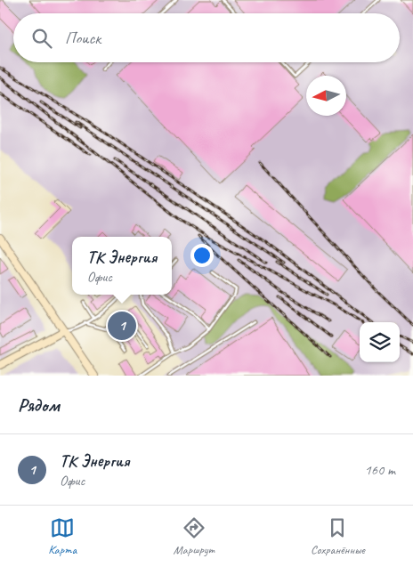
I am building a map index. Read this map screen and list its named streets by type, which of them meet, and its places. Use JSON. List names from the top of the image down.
{
  "north": "left",
  "page": {
    "search": "Поиск",
    "popup": ["ТК Энергия", "Офис"],
    "pins": "1",
    "heading": "Рядом",
    "list": [
      {
        "mark": "1",
        "name": "ТК Энергия",
        "note": "Офис",
        "value": "160 m"
      }
    ],
    "nav": ["Карта", "Маршрут", "Сохранённые"]
  }
}
